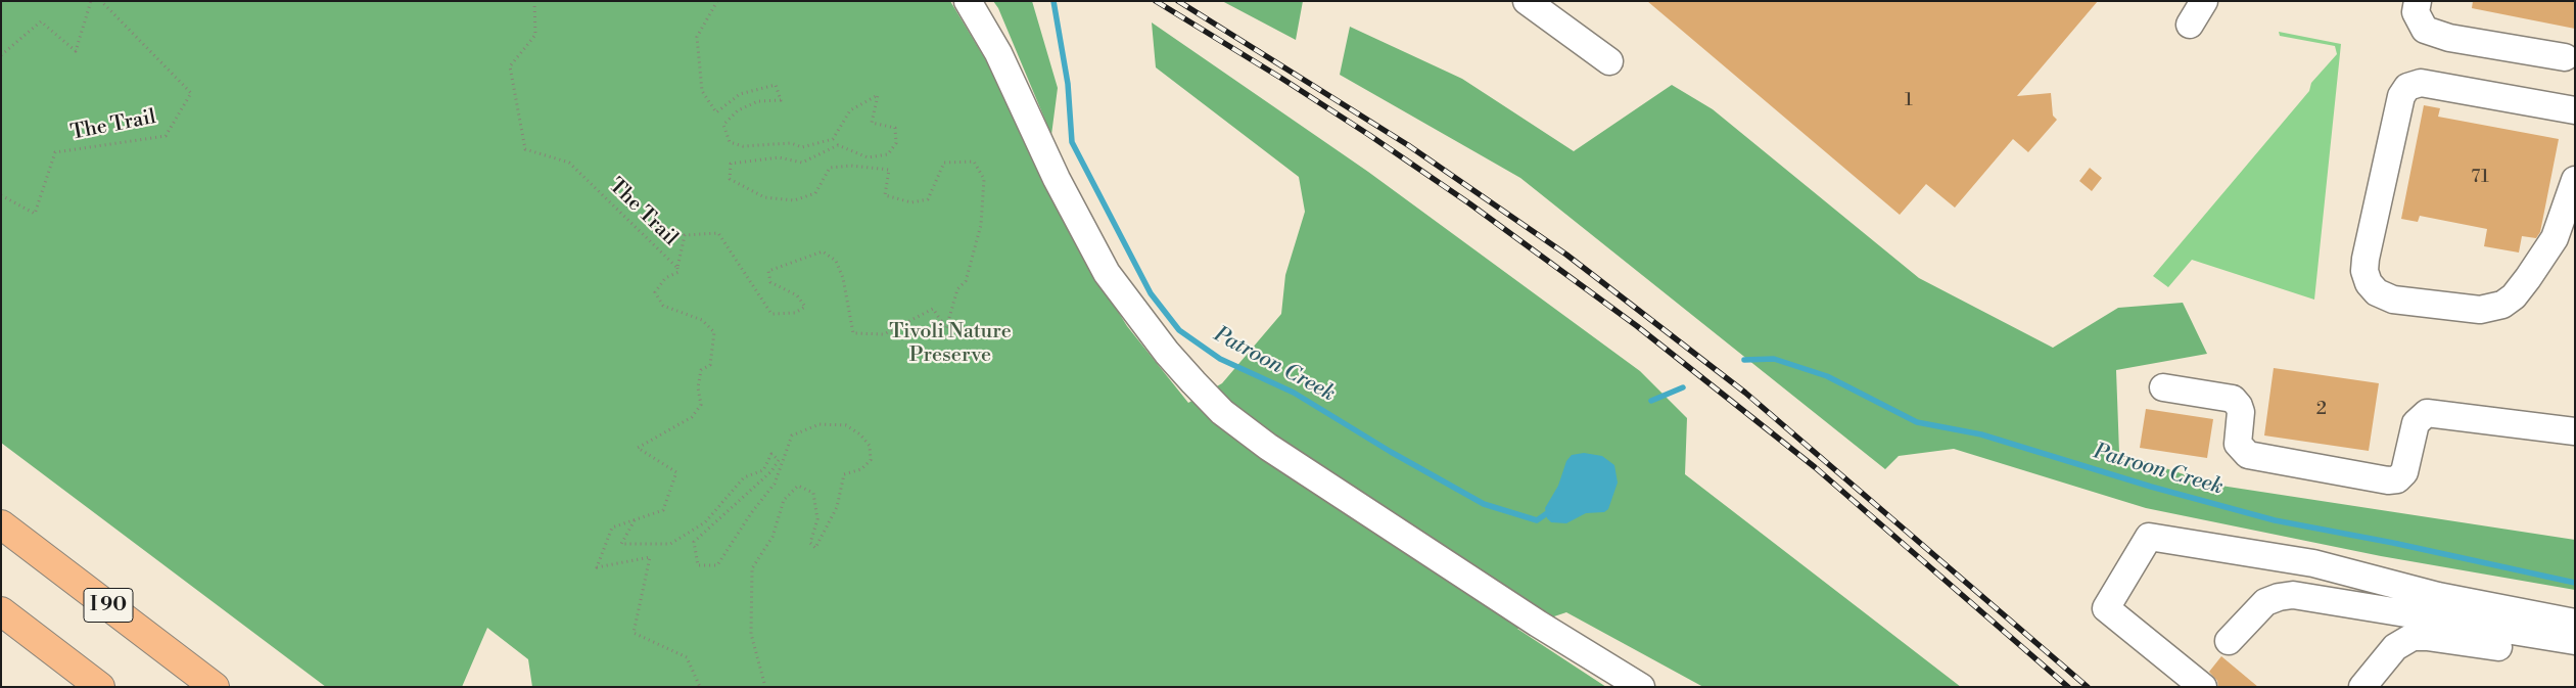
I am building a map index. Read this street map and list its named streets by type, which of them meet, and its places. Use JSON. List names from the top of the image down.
{
  "streets": {
    "highway": ["I 90"],
    "path": ["The Trail"]
  },
  "water": ["Patroon Creek"],
  "parks": ["Tivoli Nature Preserve"],
  "house_numbers": ["1", "71", "2"]
}
